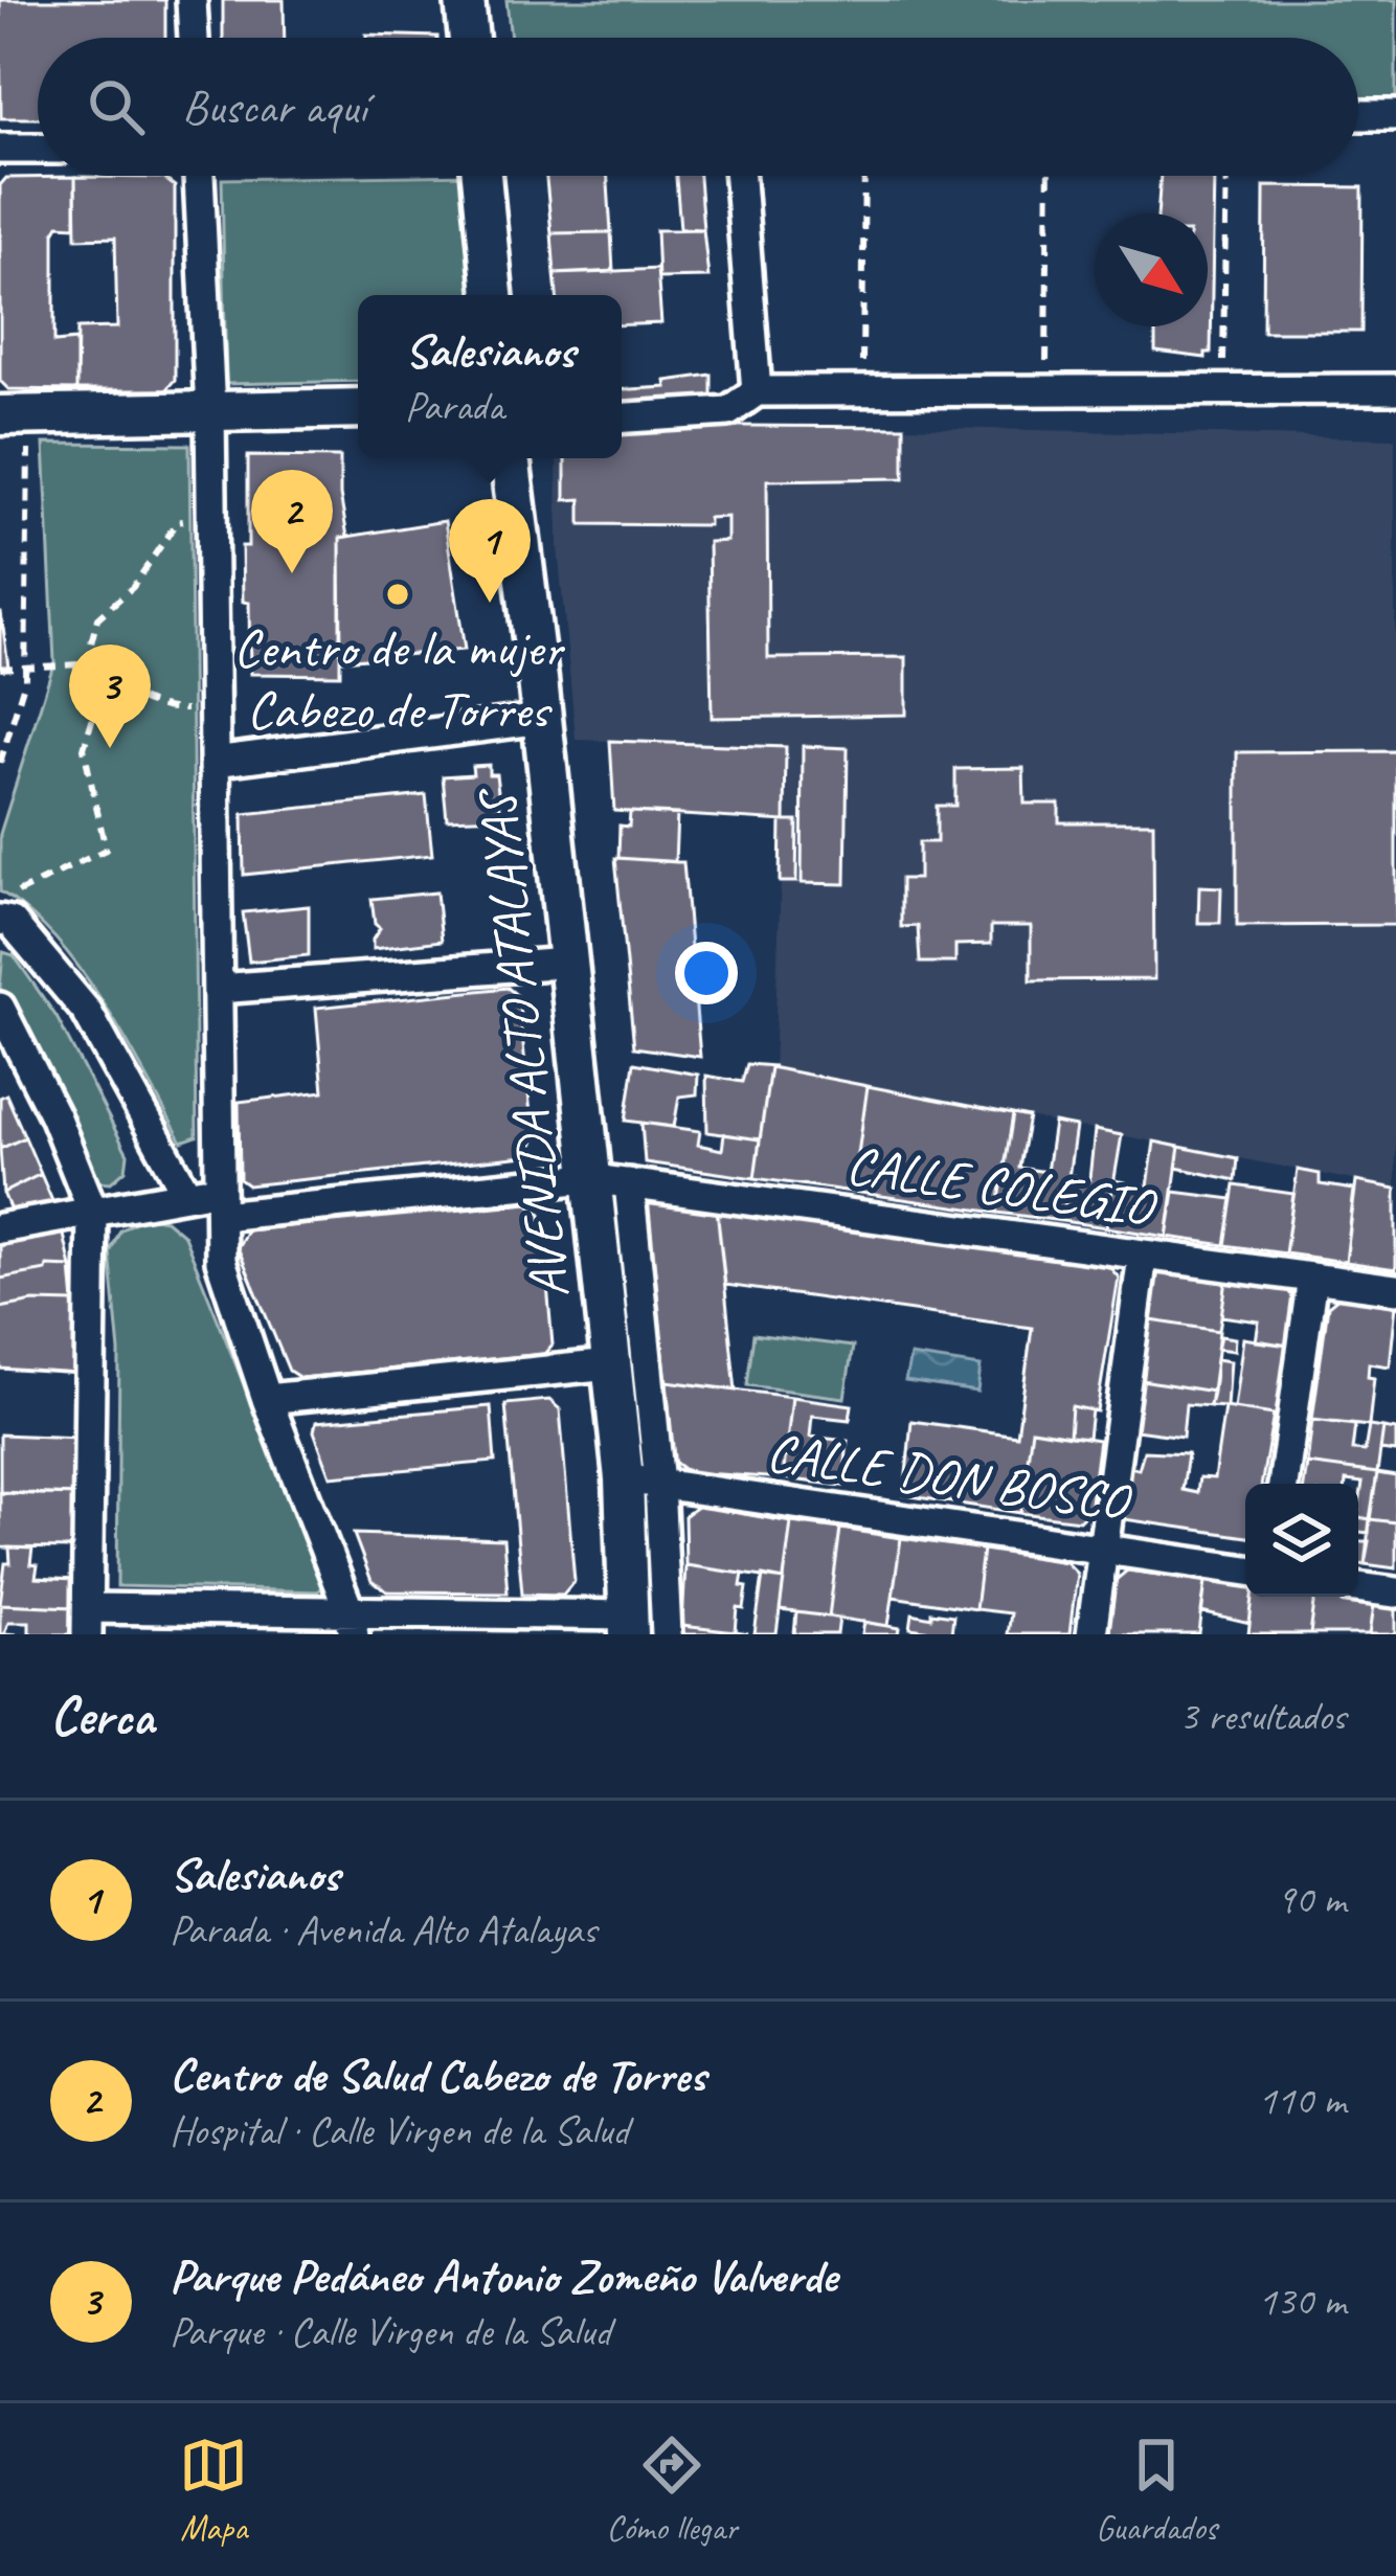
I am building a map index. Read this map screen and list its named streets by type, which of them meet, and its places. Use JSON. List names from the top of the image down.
{
  "streets": {
    "main road": ["AVENIDA ALTO ATALAYAS"],
    "street": ["CALLE COLEGIO", "CALLE DON BOSCO"]
  },
  "crossings": [
    ["AVENIDA ALTO ATALAYAS", "CALLE COLEGIO"],
    ["AVENIDA ALTO ATALAYAS", "CALLE DON BOSCO"]
  ],
  "places": ["Centro de la mujer Cabezo de Torres"],
  "north": "bottom right",
  "page": {
    "search": "Buscar aquí",
    "popup": ["Salesianos", "Parada"],
    "pins": ["2", "1", "3"],
    "heading": ["Cerca", "3 resultados"],
    "list": [
      {
        "mark": "1",
        "name": "Salesianos",
        "note": "Parada · Avenida Alto Atalayas",
        "value": "90 m"
      },
      {
        "mark": "2",
        "name": "Centro de Salud Cabezo de Torres",
        "note": "Hospital · Calle Virgen de la Salud",
        "value": "110 m"
      },
      {
        "mark": "3",
        "name": "Parque Pedáneo Antonio Zomeño Valverde",
        "note": "Parque · Calle Virgen de la Salud",
        "value": "130 m"
      }
    ],
    "nav": ["Mapa", "Cómo llegar", "Guardados"]
  }
}
